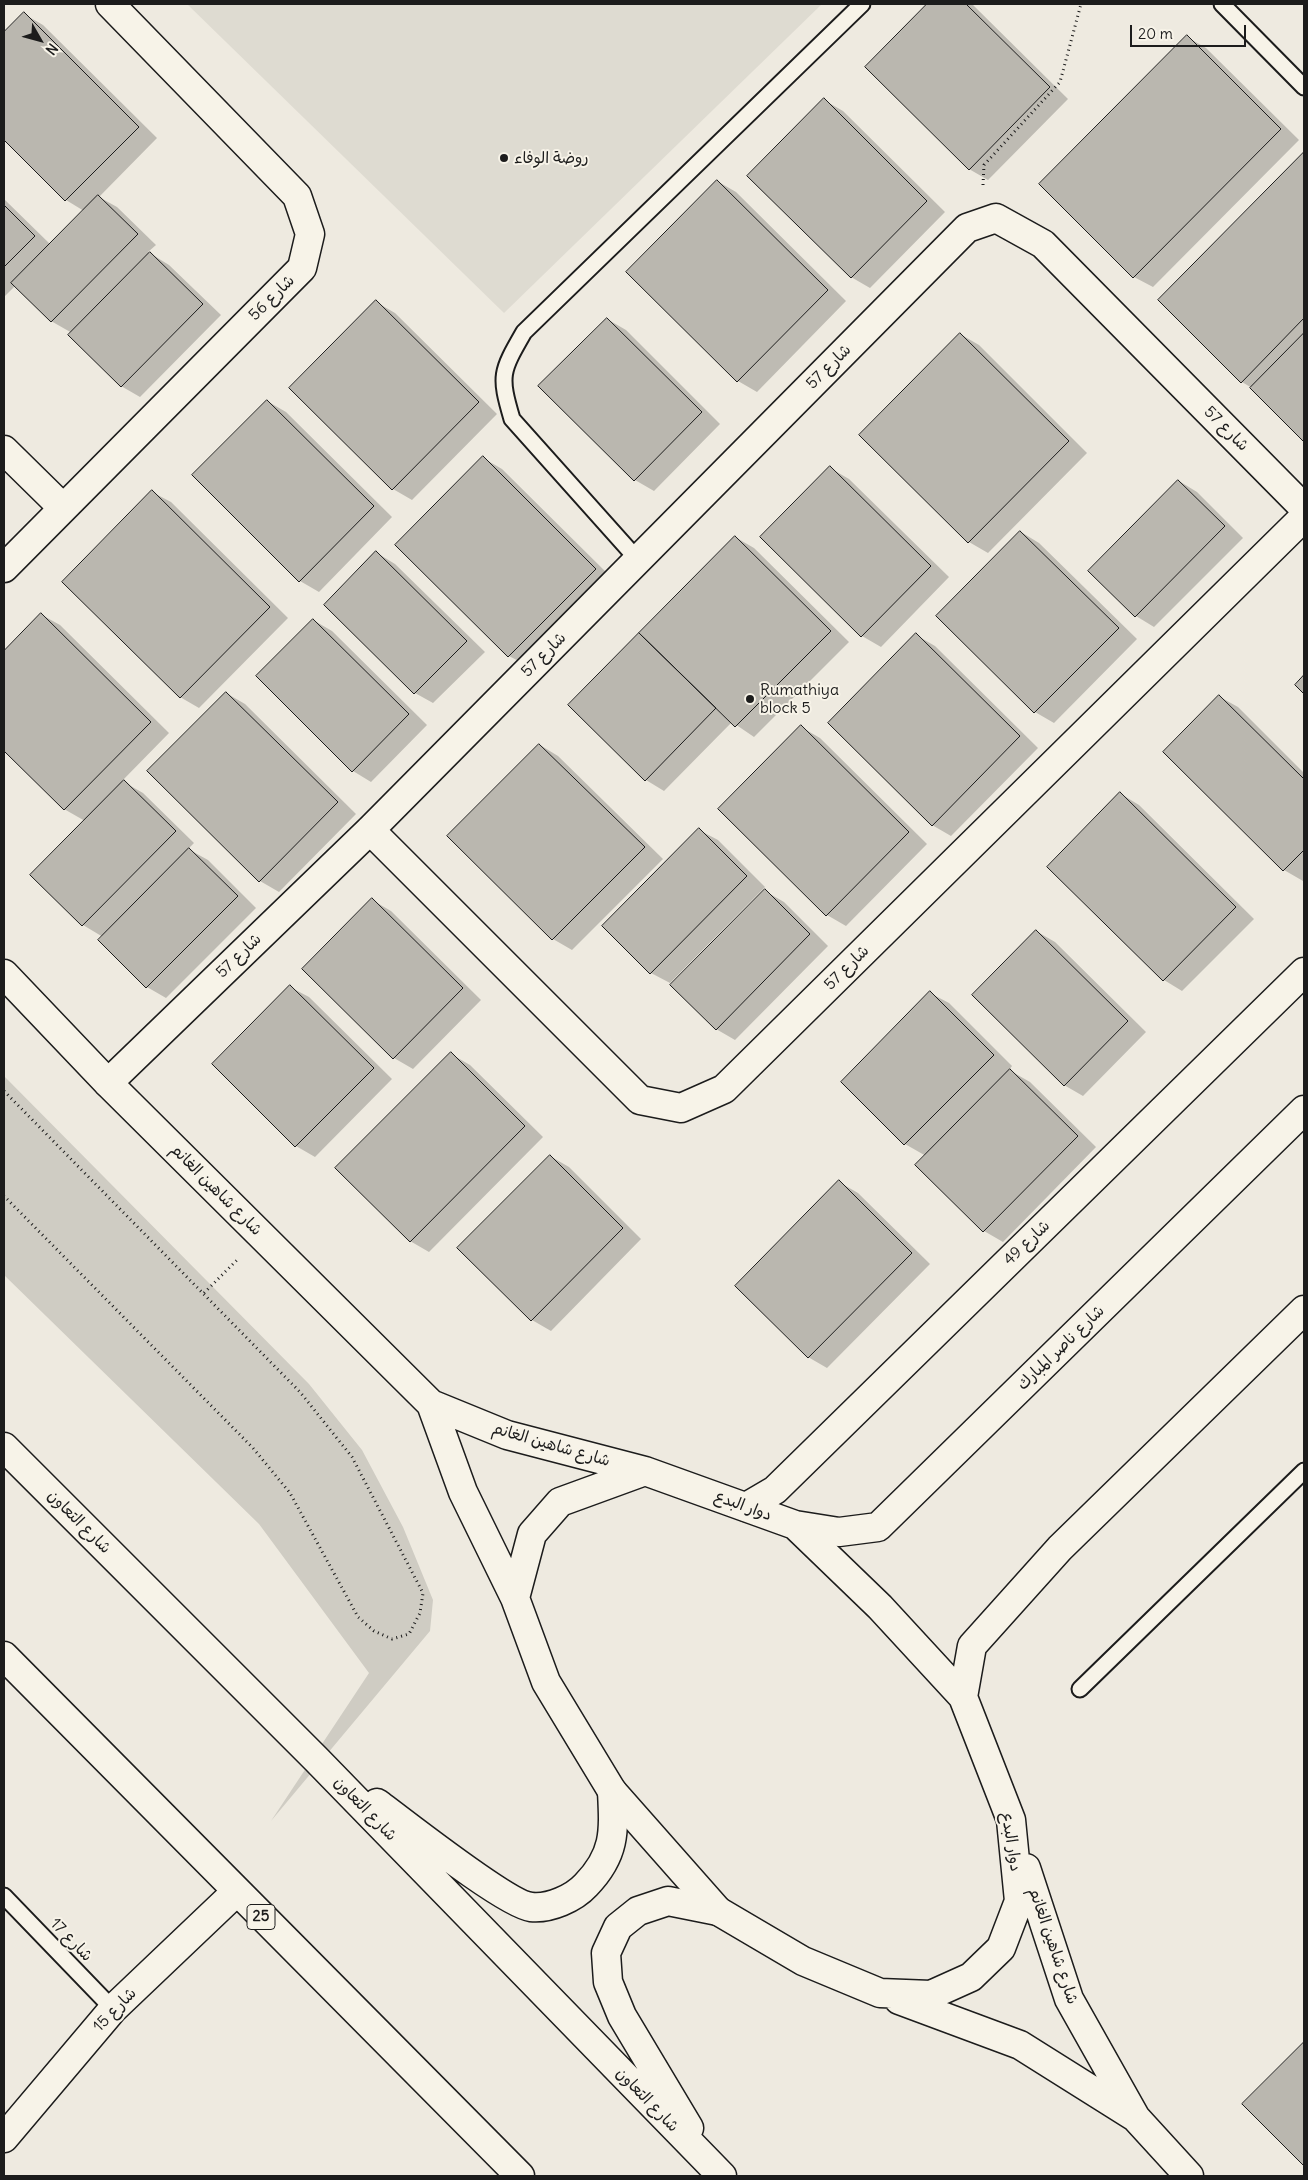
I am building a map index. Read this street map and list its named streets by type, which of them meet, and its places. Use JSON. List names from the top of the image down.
{
  "streets": {
    "street": [
      "شارع 56",
      "شارع 57",
      "شارع شاهين الغانم",
      "شارع 49",
      "شارع ناصر المبارك",
      "دوار البدع",
      "شارع التعاون",
      "25",
      "شارع 15"
    ],
    "lane": ["شارع 17"]
  },
  "crossings": [
    ["شارع 57", "شارع شاهين الغانم"],
    ["شارع شاهين الغانم", "دوار البدع"],
    ["شارع 49", "دوار البدع"],
    ["شارع ناصر المبارك", "دوار البدع"],
    ["25", "شارع 15"],
    ["شارع 17", "شارع 15"]
  ],
  "places": ["روضة الوفاء", "Rumathiya block 5"],
  "scale_bar": "20 m",
  "north": "bottom right"
}
